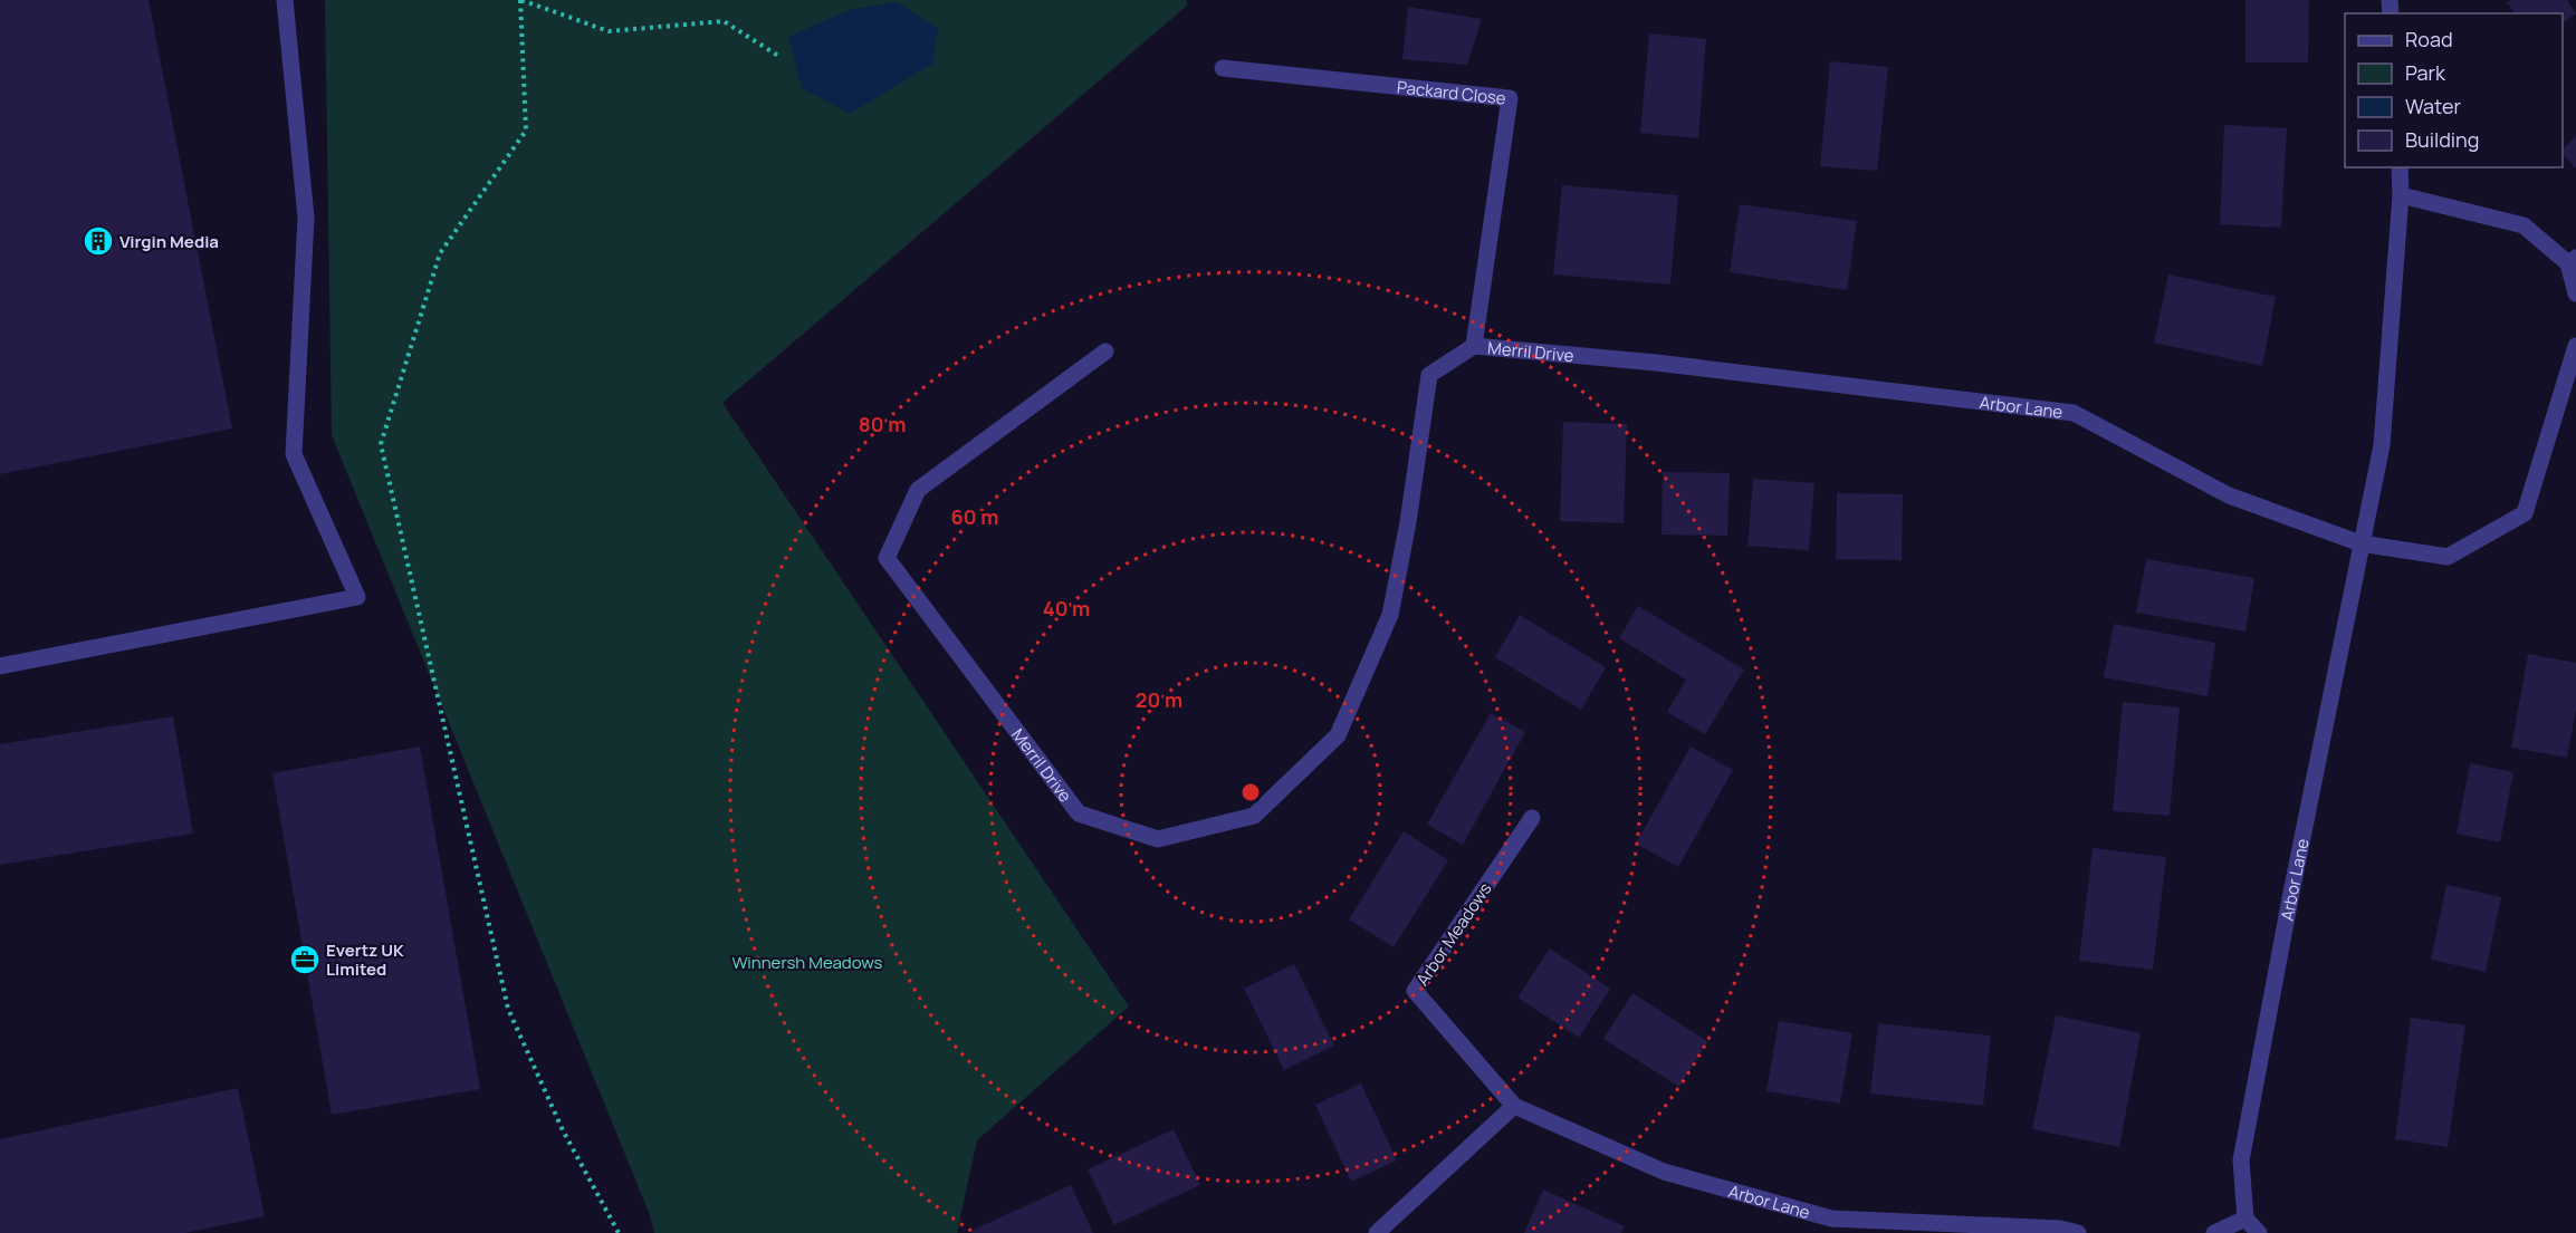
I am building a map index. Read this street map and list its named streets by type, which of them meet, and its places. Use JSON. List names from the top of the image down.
{
  "streets": {
    "street": [
      "Packard Close",
      "Merril Drive",
      "Arbor Lane",
      "Arbor Meadows"
    ]
  },
  "crossings": [
    ["Packard Close", "Merril Drive"],
    ["Merril Drive", "Arbor Lane"],
    ["Arbor Lane", "Arbor Meadows"]
  ],
  "parks": ["Winnersh Meadows"],
  "places": {
    "building": ["Virgin Media"],
    "office": ["Evertz UK Limited"]
  },
  "legend": [
    "Road",
    "Park",
    "Water",
    "Building"
  ],
  "rings": [
    "80 m",
    "60 m",
    "40 m",
    "20 m"
  ]
}
